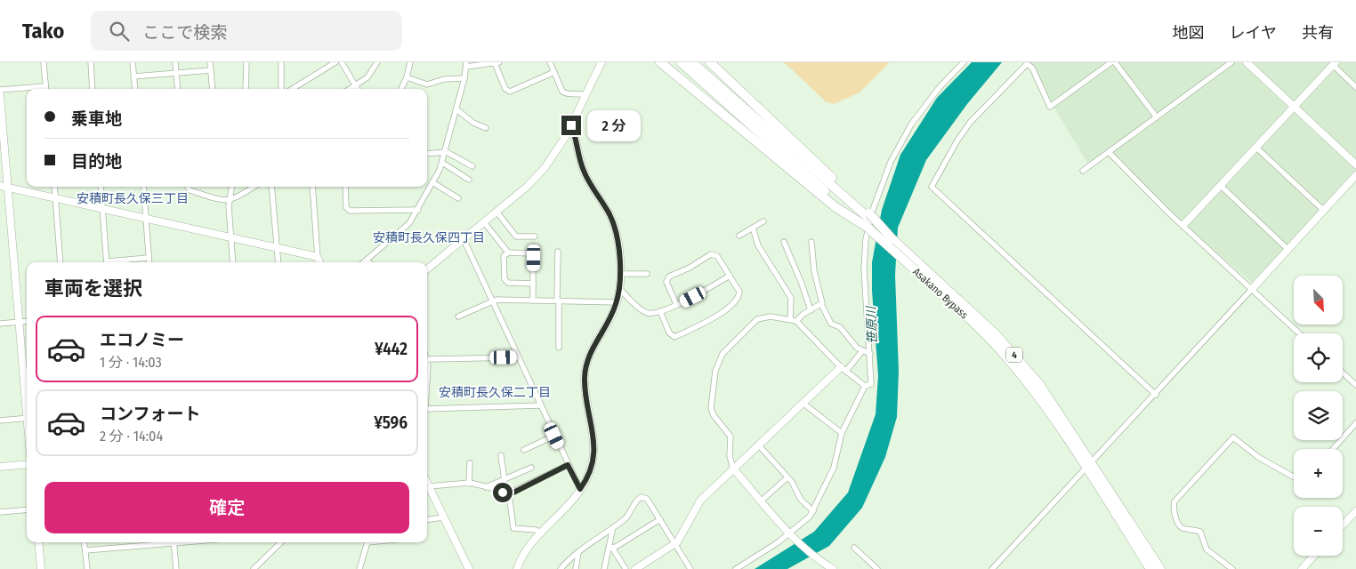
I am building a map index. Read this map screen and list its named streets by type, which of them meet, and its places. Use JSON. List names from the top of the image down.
{
  "streets": {
    "highway": ["Asakano Bypass", "4"]
  },
  "districts": ["安積町長久保三丁目", "安積町長久保四丁目", "安積町長久保二丁目"],
  "water": ["笹原川"],
  "north": "bottom right",
  "page": {
    "header": "Tako",
    "search": "ここで検索",
    "nav": ["地図", "レイヤ", "共有"],
    "banner": ["乗車地", "目的地"],
    "bubble": "2 分",
    "heading": "車両を選択",
    "map_buttons": ["+", "−"],
    "list": [
      {
        "name": "エコノミー",
        "note": "1 分 · 14:03",
        "value": "¥442"
      },
      {
        "name": "コンフォート",
        "note": "2 分 · 14:04",
        "value": "¥596"
      }
    ],
    "buttons": "確定"
  }
}
